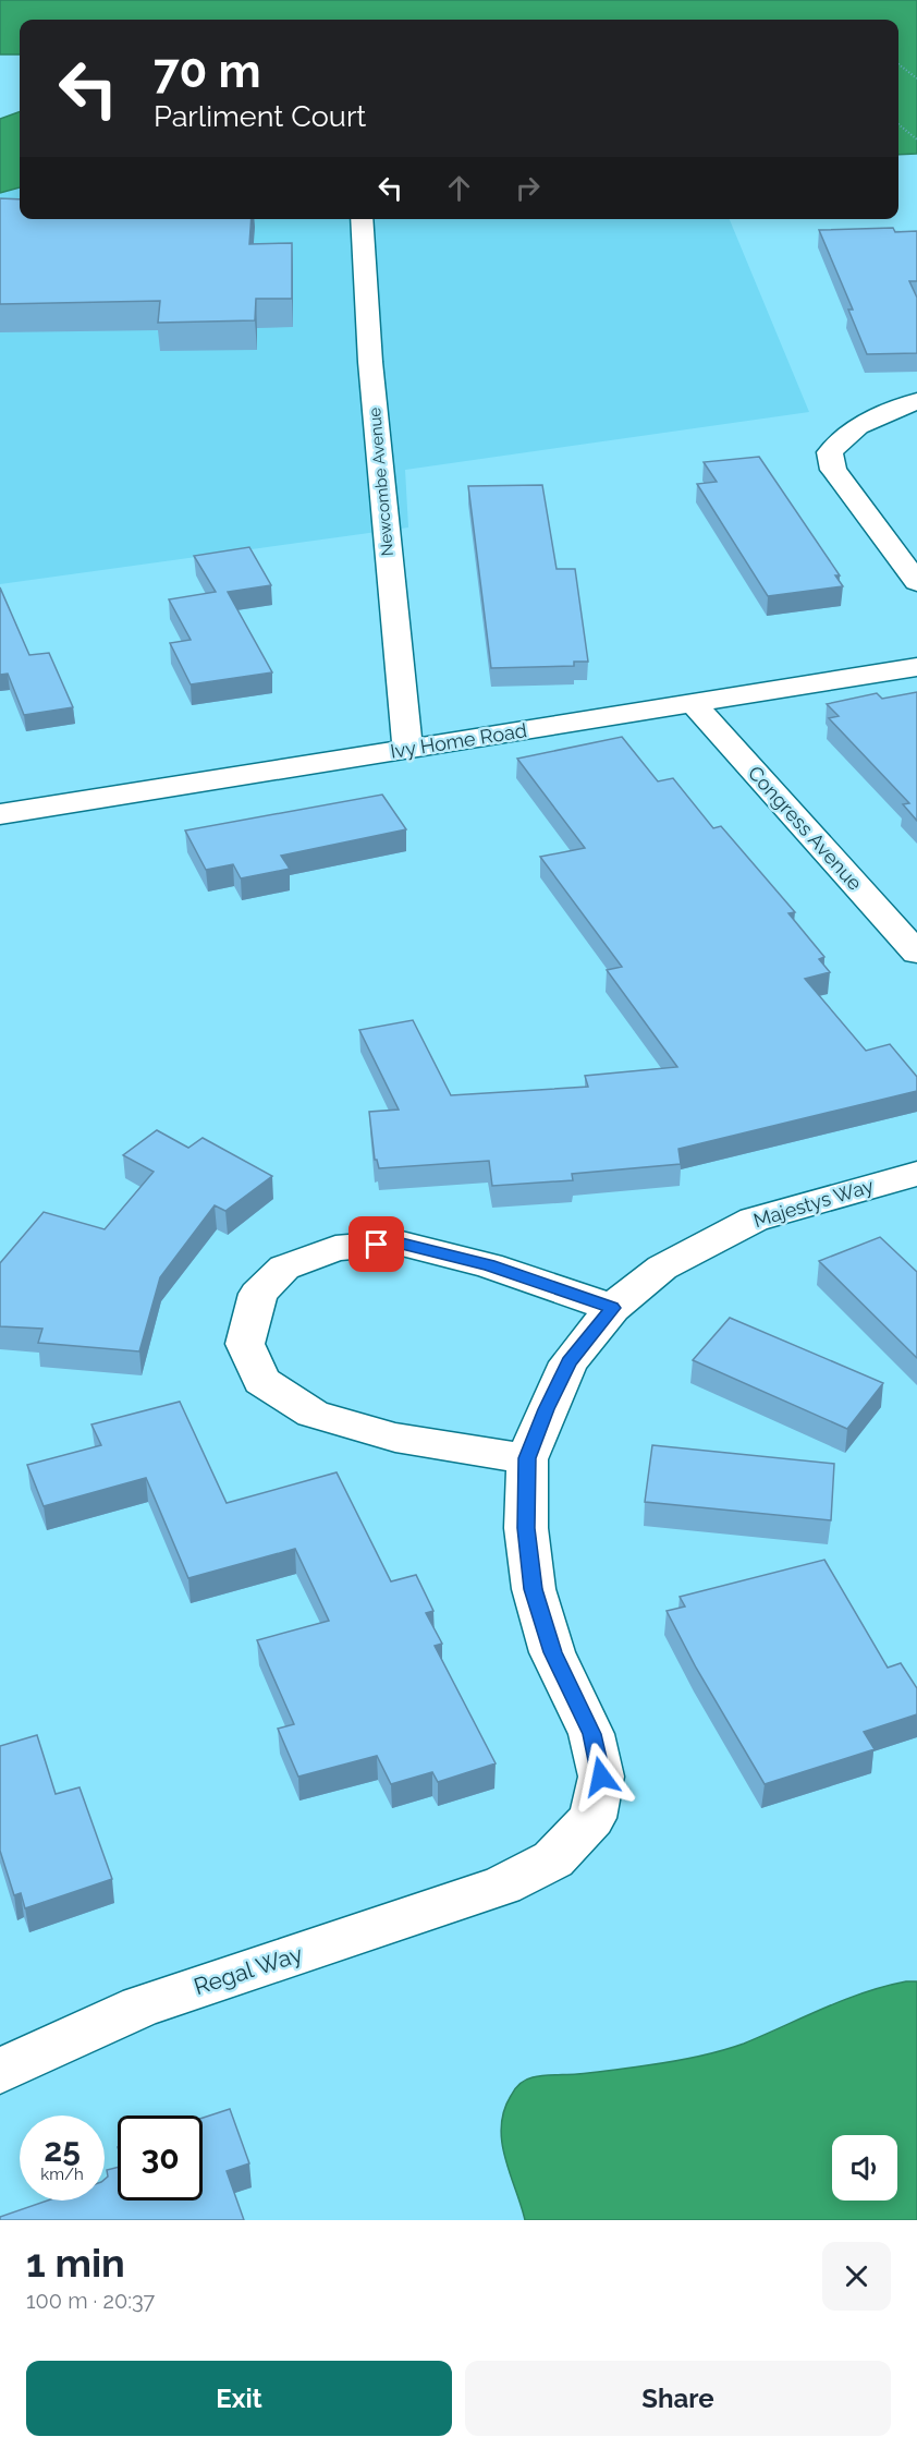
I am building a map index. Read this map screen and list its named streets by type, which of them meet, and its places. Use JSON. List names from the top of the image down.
{
  "streets": {
    "street": [
      "Newcombe Avenue",
      "Ivy Home Road",
      "Congress Avenue",
      "Majestys Way",
      "Regal Way"
    ]
  },
  "crossings": [
    ["Newcombe Avenue", "Ivy Home Road"],
    ["Ivy Home Road", "Congress Avenue"],
    ["Majestys Way", "Regal Way"]
  ],
  "page": {
    "turn": ["70 m", "Parliment Court"],
    "speed": "25 km/h",
    "limit": "30",
    "heading": ["1 min", "100 m · 20:37"],
    "buttons": ["Exit", "Share"]
  }
}
